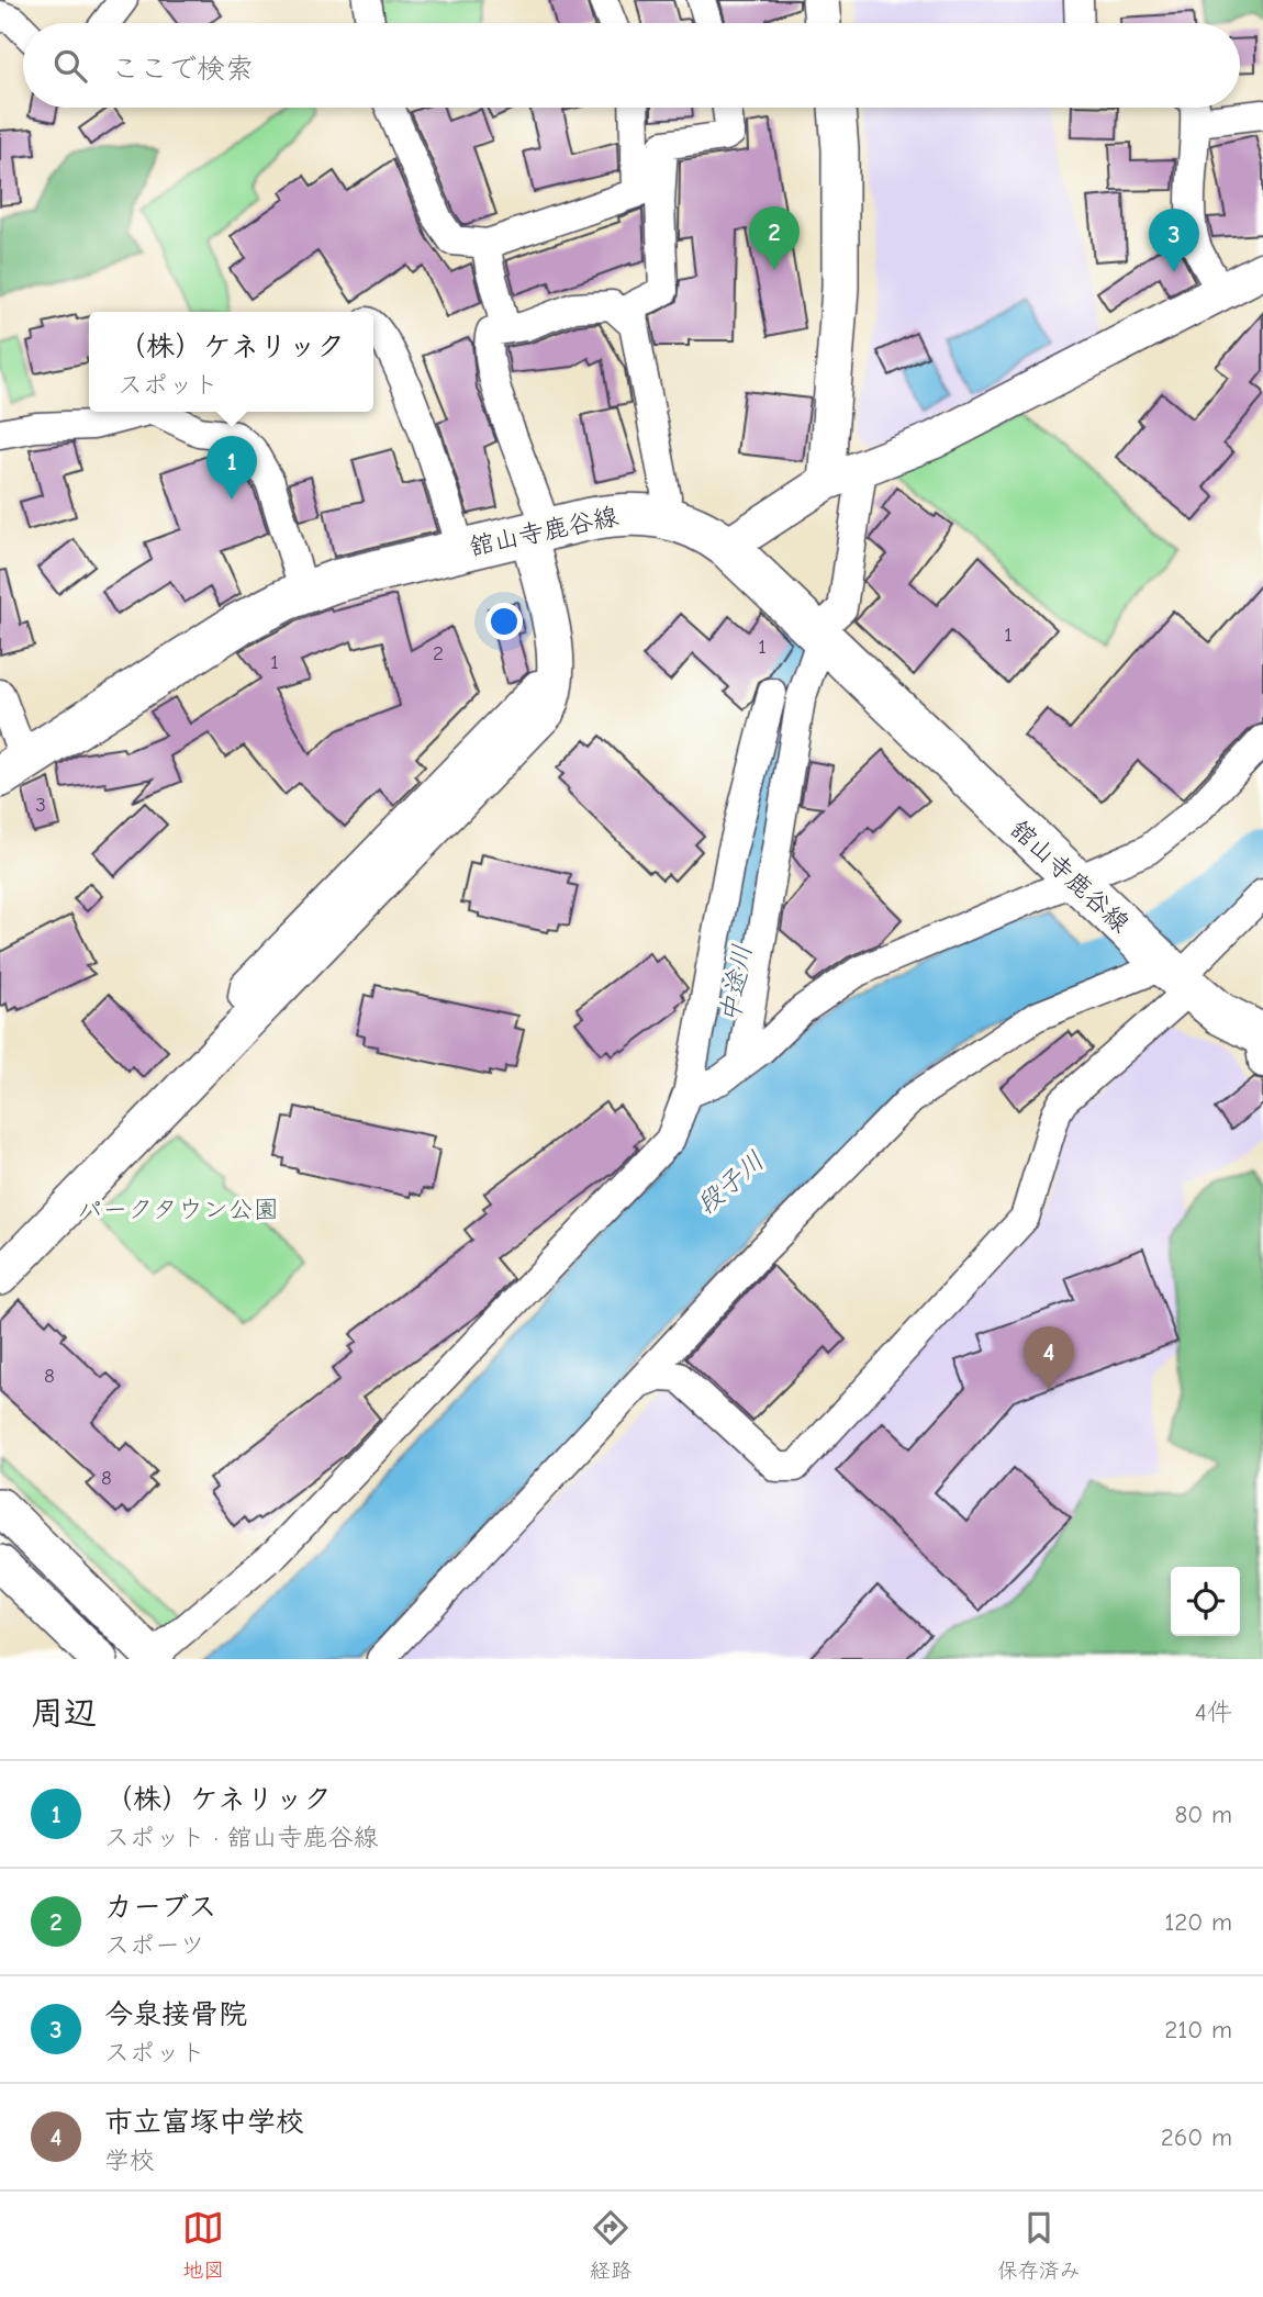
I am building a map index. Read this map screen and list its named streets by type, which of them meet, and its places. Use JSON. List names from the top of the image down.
{
  "streets": {
    "main road": ["舘山寺鹿谷線"]
  },
  "water": ["中途川", "段子川"],
  "parks": ["パークタウン公園"],
  "house_numbers": [
    "1",
    "1",
    "2",
    "1",
    "3",
    "8",
    "8"
  ],
  "page": {
    "search": "ここで検索",
    "pins": [
      "2",
      "3",
      "1",
      "4"
    ],
    "popup": ["（株）ケネリック", "スポット"],
    "heading": ["周辺", "4件"],
    "list": [
      {
        "mark": "1",
        "name": "（株）ケネリック",
        "note": "スポット · 舘山寺鹿谷線",
        "value": "80 m"
      },
      {
        "mark": "2",
        "name": "カーブス",
        "note": "スポーツ",
        "value": "120 m"
      },
      {
        "mark": "3",
        "name": "今泉接骨院",
        "note": "スポット",
        "value": "210 m"
      },
      {
        "mark": "4",
        "name": "市立富塚中学校",
        "note": "学校",
        "value": "260 m"
      }
    ],
    "nav": ["地図", "経路", "保存済み"]
  }
}
